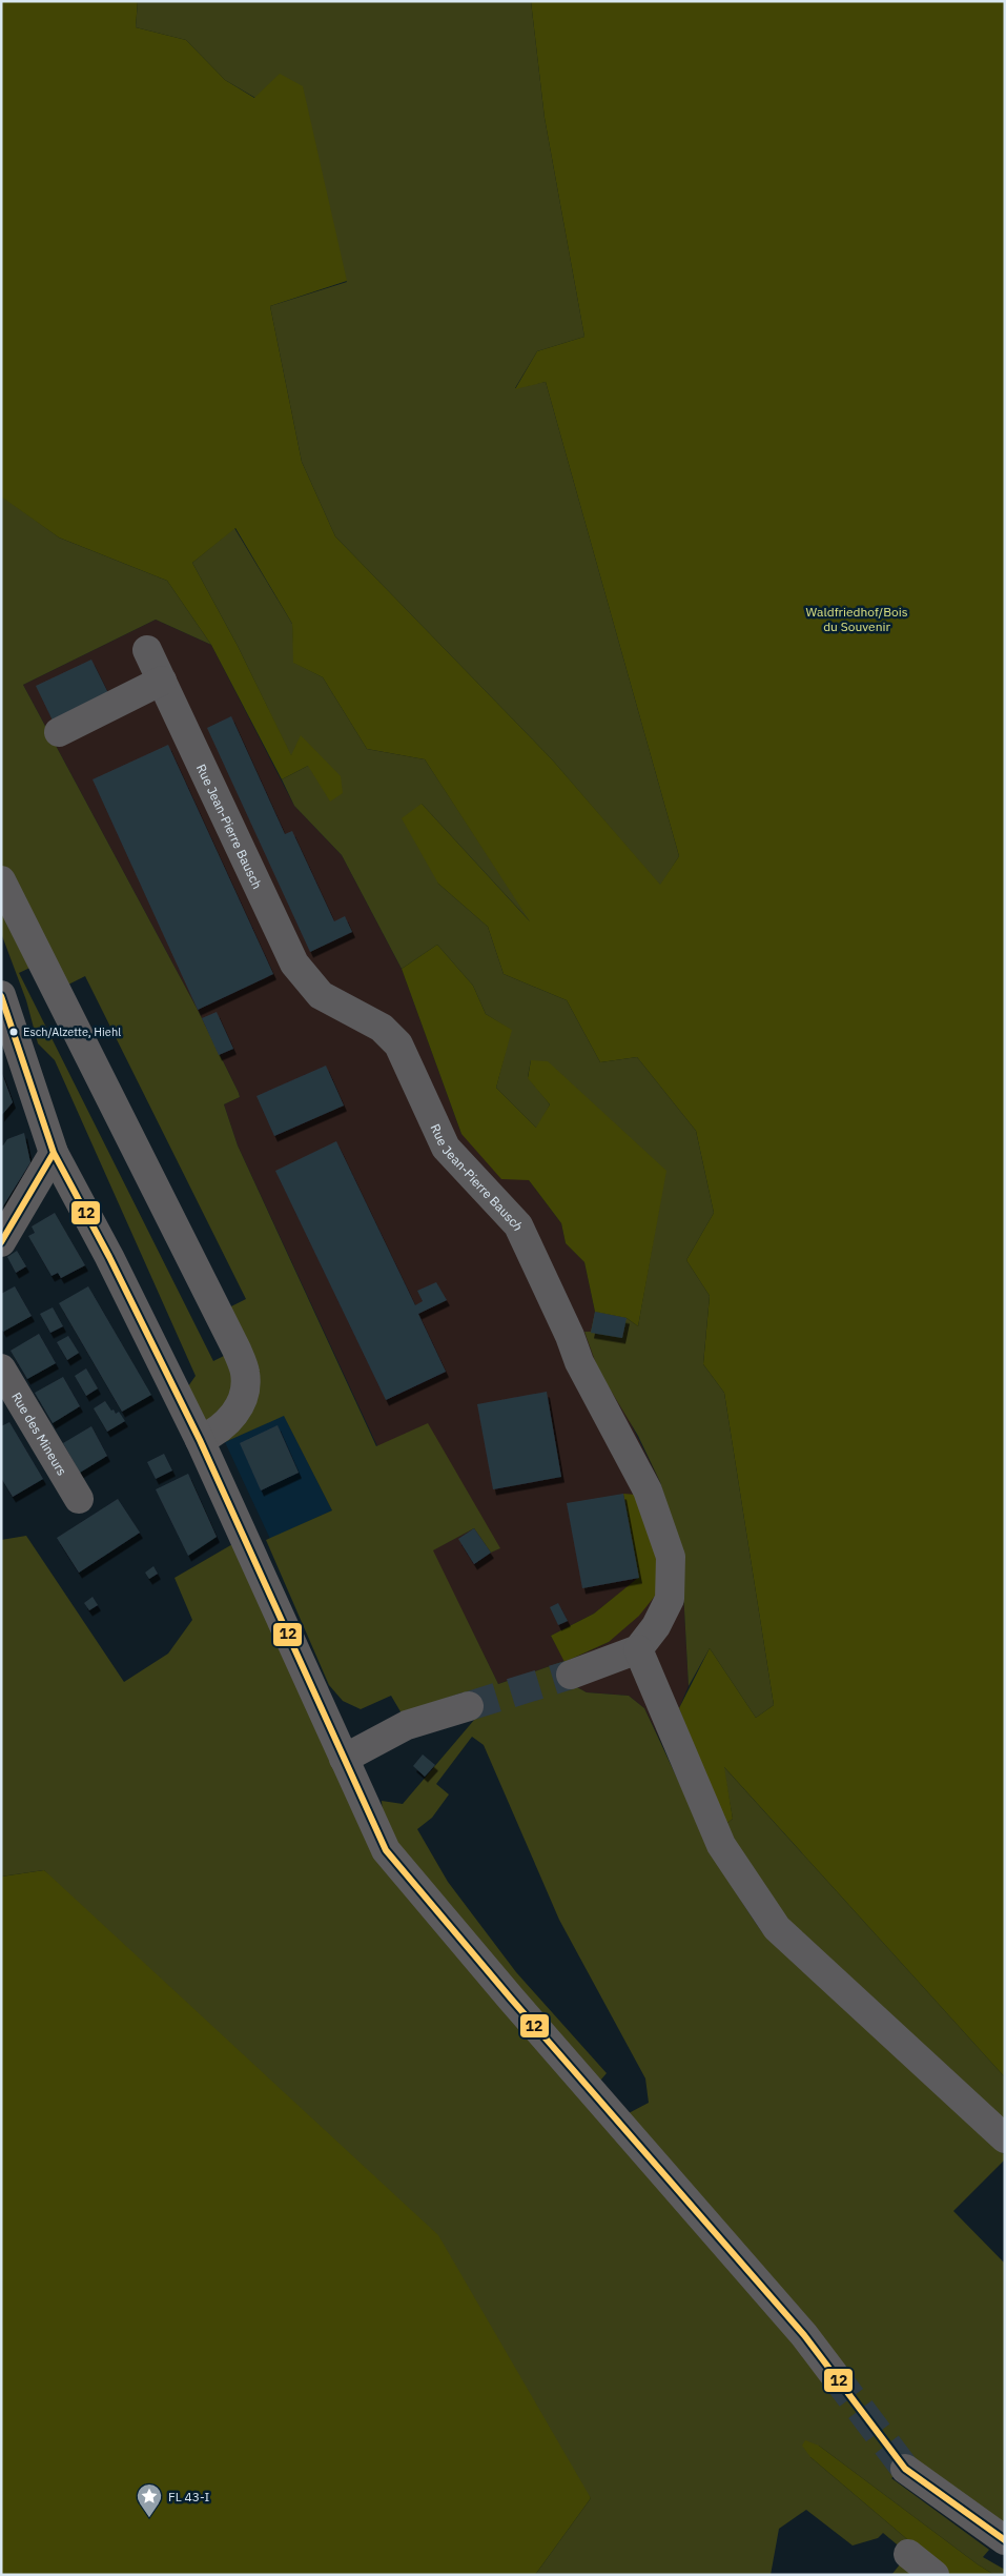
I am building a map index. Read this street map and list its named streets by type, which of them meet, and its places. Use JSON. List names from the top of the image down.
{
  "streets": {
    "street": ["Rue Jean-Pierre Bausch", "Rue des Mineurs"]
  },
  "parks": ["Waldfriedhof/Bois du Souvenir"],
  "places": {
    "other": ["Esch/Alzette, Hiehl"],
    "place": ["FL 43-I"]
  },
  "lines": ["transit line 12"]
}
